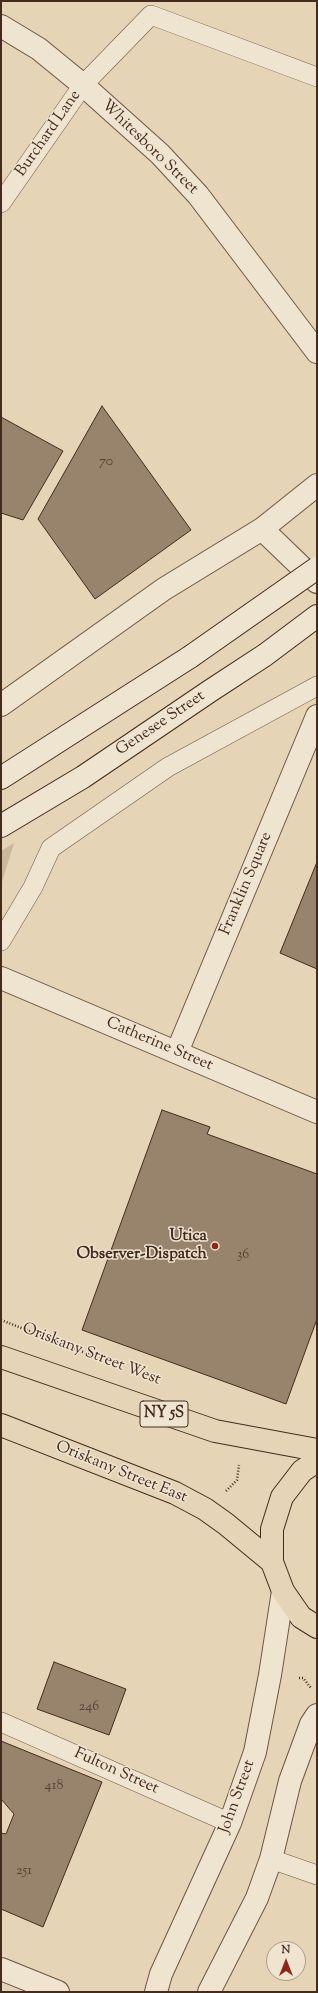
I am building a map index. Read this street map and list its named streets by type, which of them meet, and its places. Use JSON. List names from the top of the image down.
{
  "streets": {
    "main road": ["NY 5S", "Oriskany Street East"],
    "street": [
      "Whitesboro Street",
      "Genesee Street",
      "Franklin Square",
      "Catherine Street",
      "John Street"
    ],
    "lane": ["Burchard Lane", "Fulton Street"],
    "path": ["Oriskany Street West"]
  },
  "crossings": [
    ["Burchard Lane", "Whitesboro Street"],
    ["Franklin Square", "Catherine Street"],
    ["Fulton Street", "John Street"]
  ],
  "places": ["Utica Observer-Dispatch"],
  "house_numbers": [
    "70",
    "36",
    "246",
    "418",
    "251"
  ],
  "north": "top"
}
